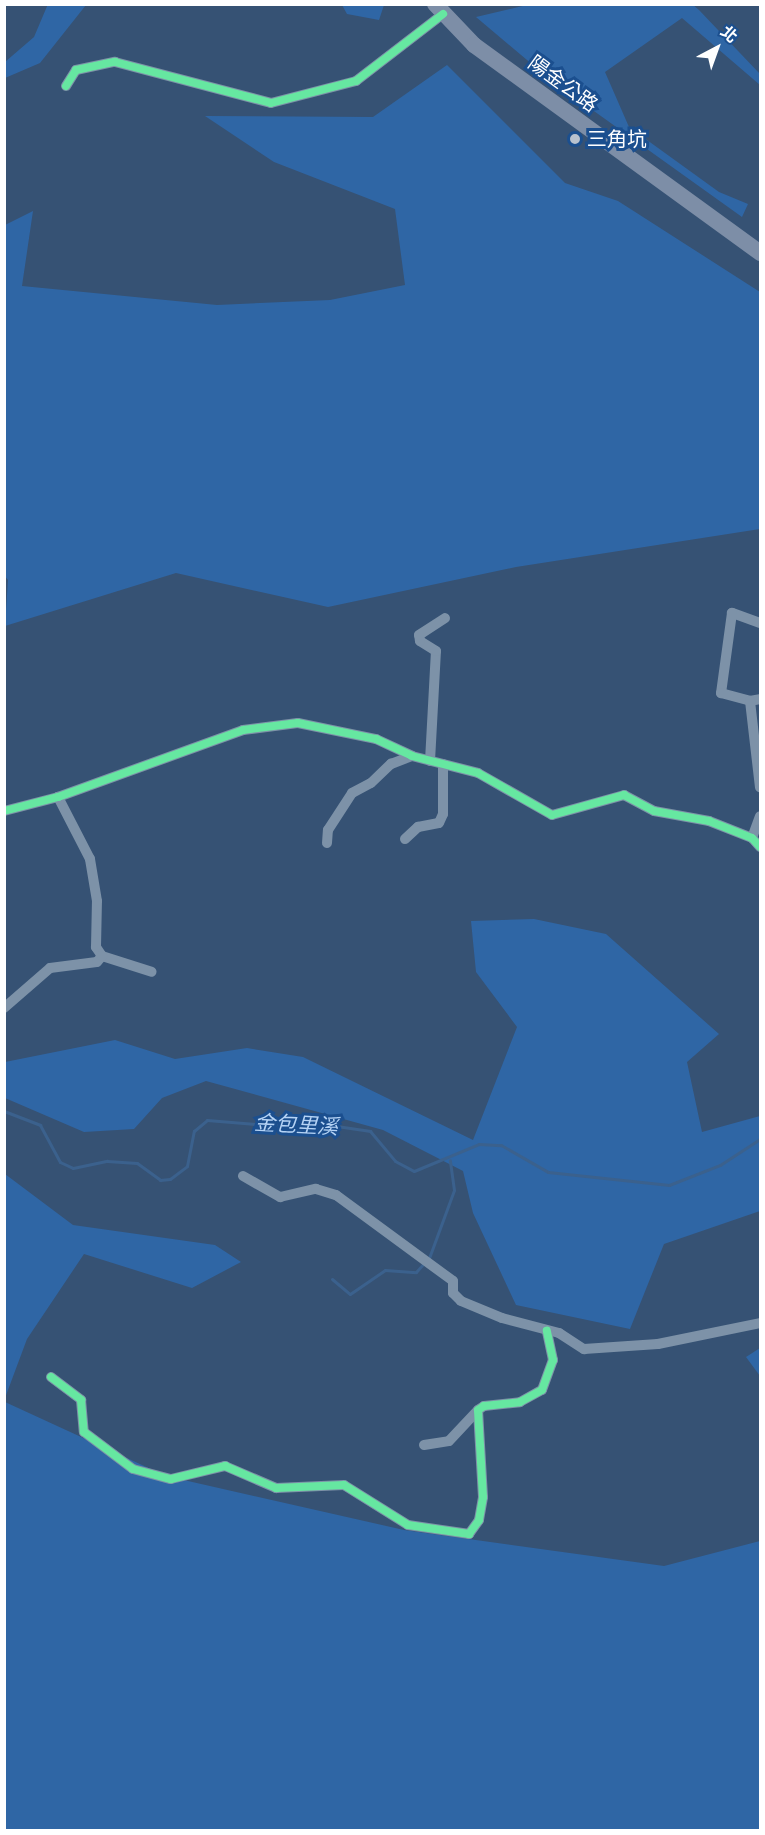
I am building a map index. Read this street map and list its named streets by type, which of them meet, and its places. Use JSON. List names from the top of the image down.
{
  "streets": {
    "main road": ["陽金公路"]
  },
  "water": ["金包里溪"],
  "places": ["三角坑"],
  "north": "top right"
}
